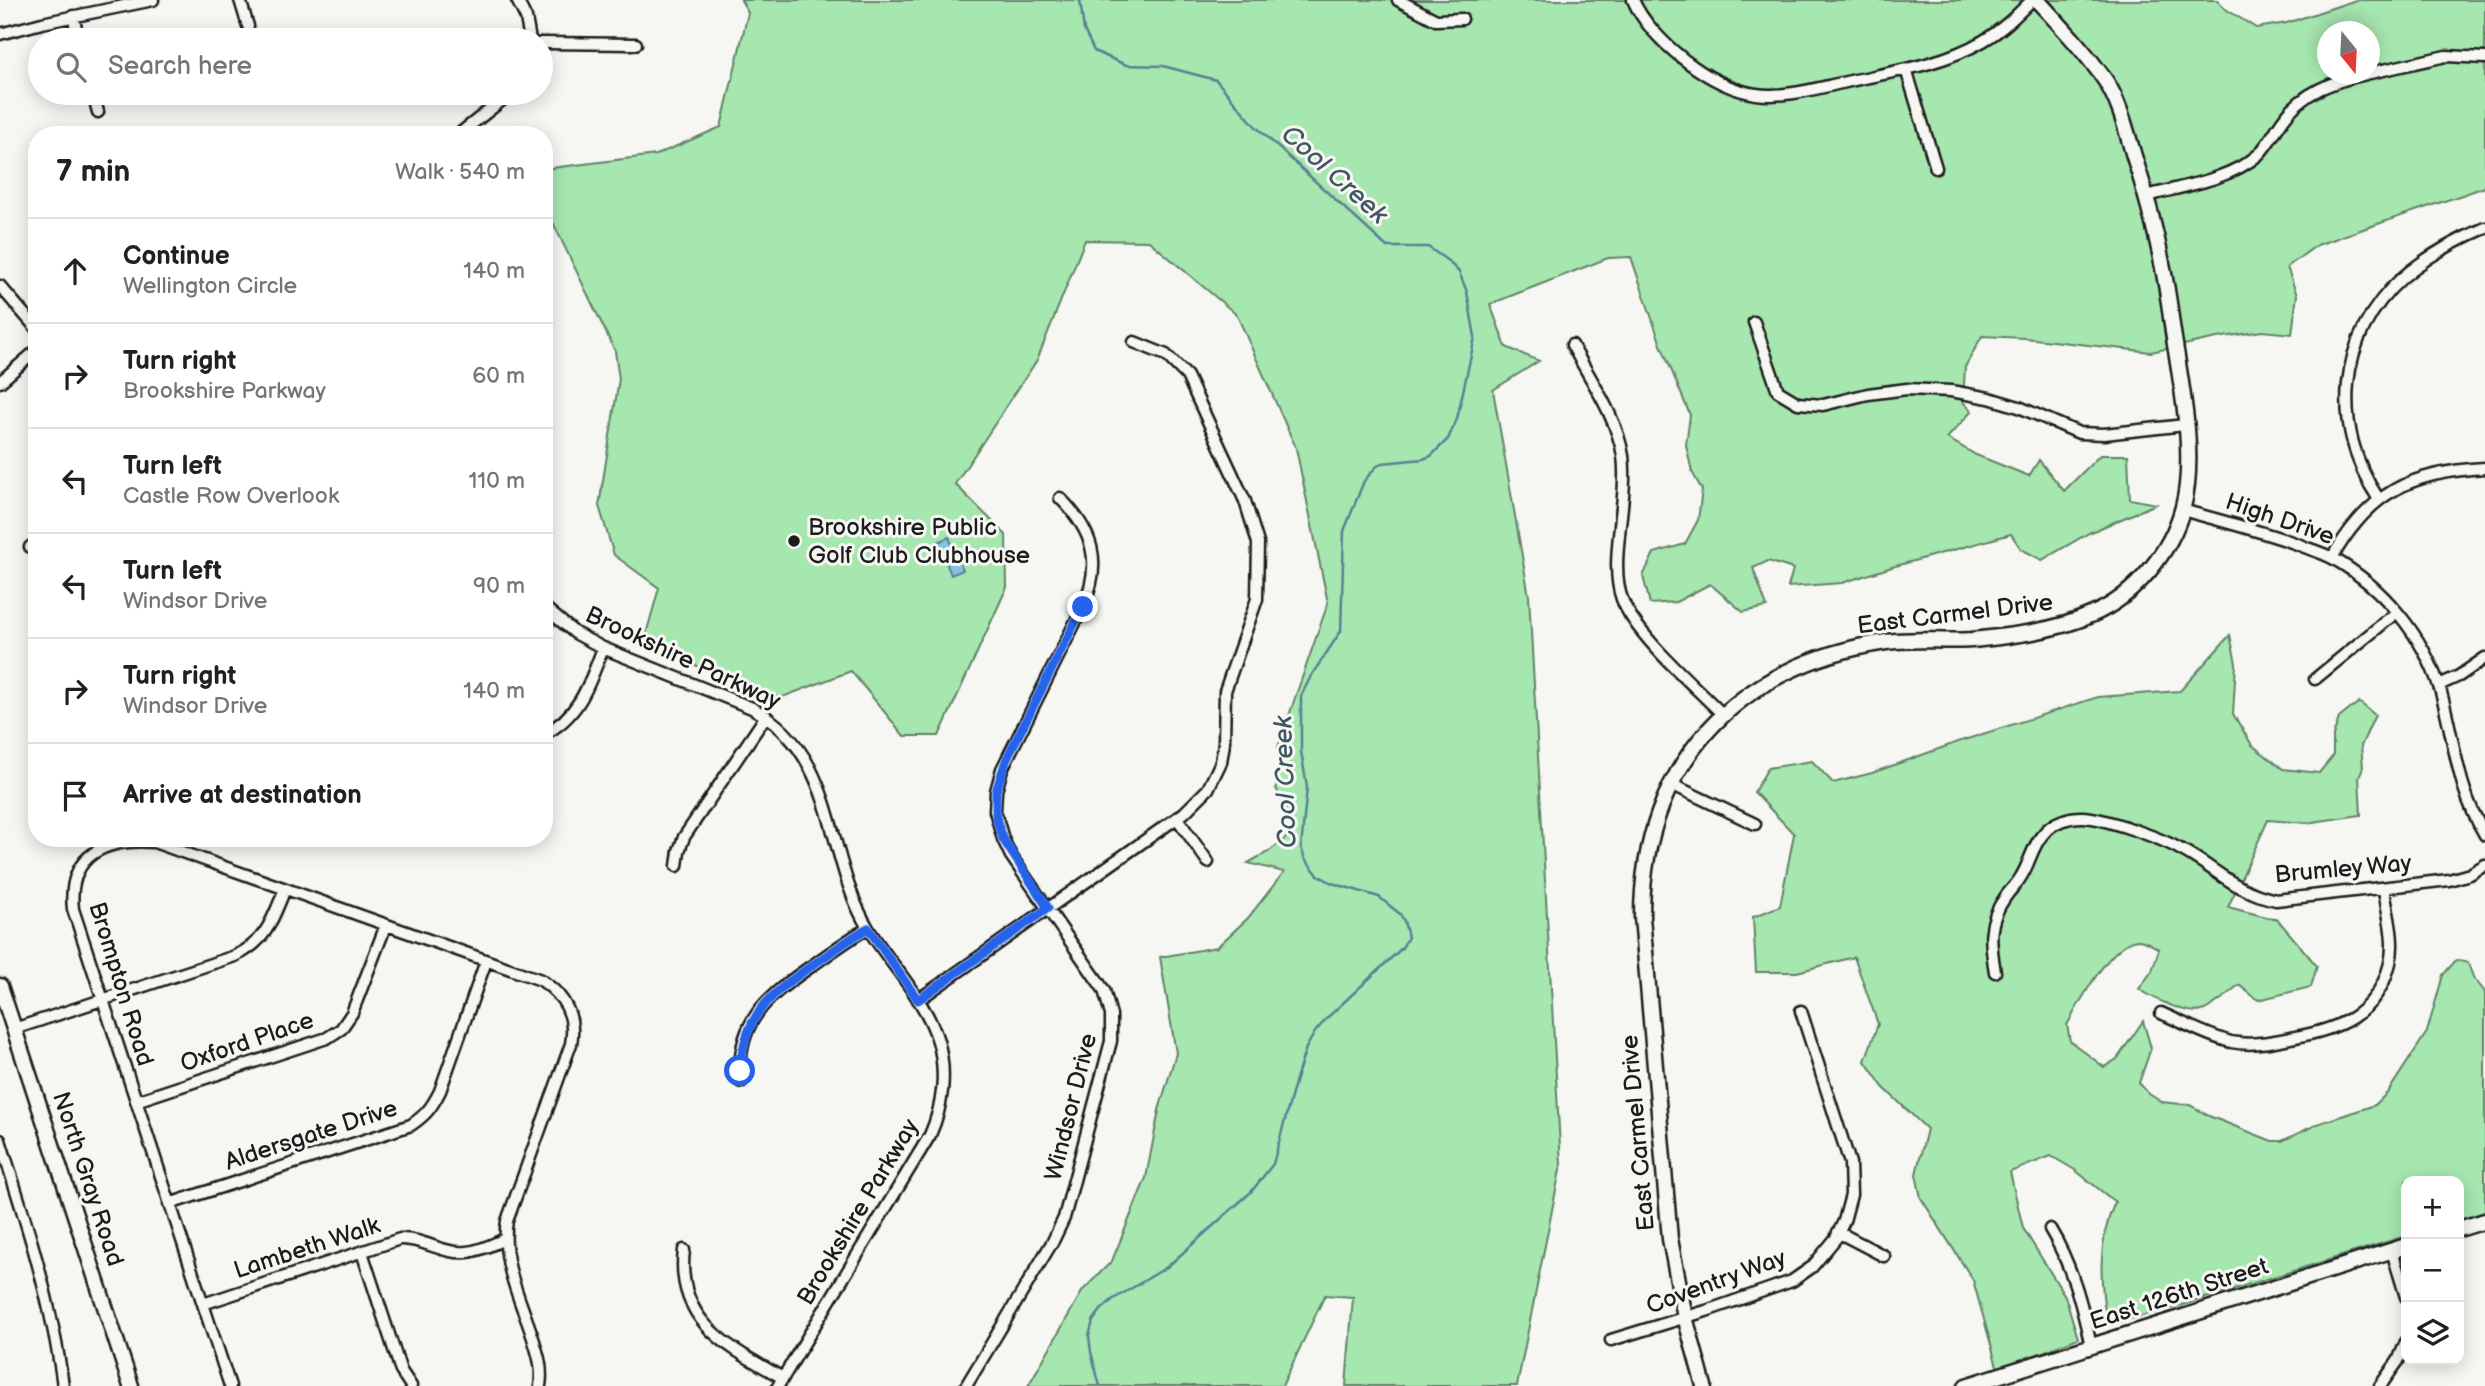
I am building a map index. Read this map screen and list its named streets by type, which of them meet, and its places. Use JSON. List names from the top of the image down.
{
  "streets": {
    "street": [
      "High Drive",
      "East Carmel Drive",
      "Brookshire Parkway",
      "Brumley Way",
      "Brompton Road",
      "Oxford Place",
      "Windsor Drive",
      "Aldersgate Drive",
      "North Gray Road",
      "Lambeth Walk",
      "Coventry Way",
      "East 126th Street"
    ]
  },
  "crossings": [
    ["High Drive", "East Carmel Drive"],
    ["East Carmel Drive", "Coventry Way"],
    ["Brompton Road", "Oxford Place"],
    ["Brompton Road", "Aldersgate Drive"],
    ["Brompton Road", "Lambeth Walk"]
  ],
  "water": ["Cool Creek"],
  "places": ["Brookshire Public Golf Club Clubhouse"],
  "north": "bottom",
  "page": {
    "search": "Search here",
    "heading": ["7 min", "Walk · 540 m"],
    "list": [
      ["Continue", "Wellington Circle", "140 m"],
      ["Turn right", "Brookshire Parkway", "60 m"],
      ["Turn left", "Castle Row Overlook", "110 m"],
      ["Turn left", "Windsor Drive", "90 m"],
      ["Turn right", "Windsor Drive", "140 m"],
      "Arrive at destination"
    ],
    "map_buttons": ["+", "−"]
  }
}
